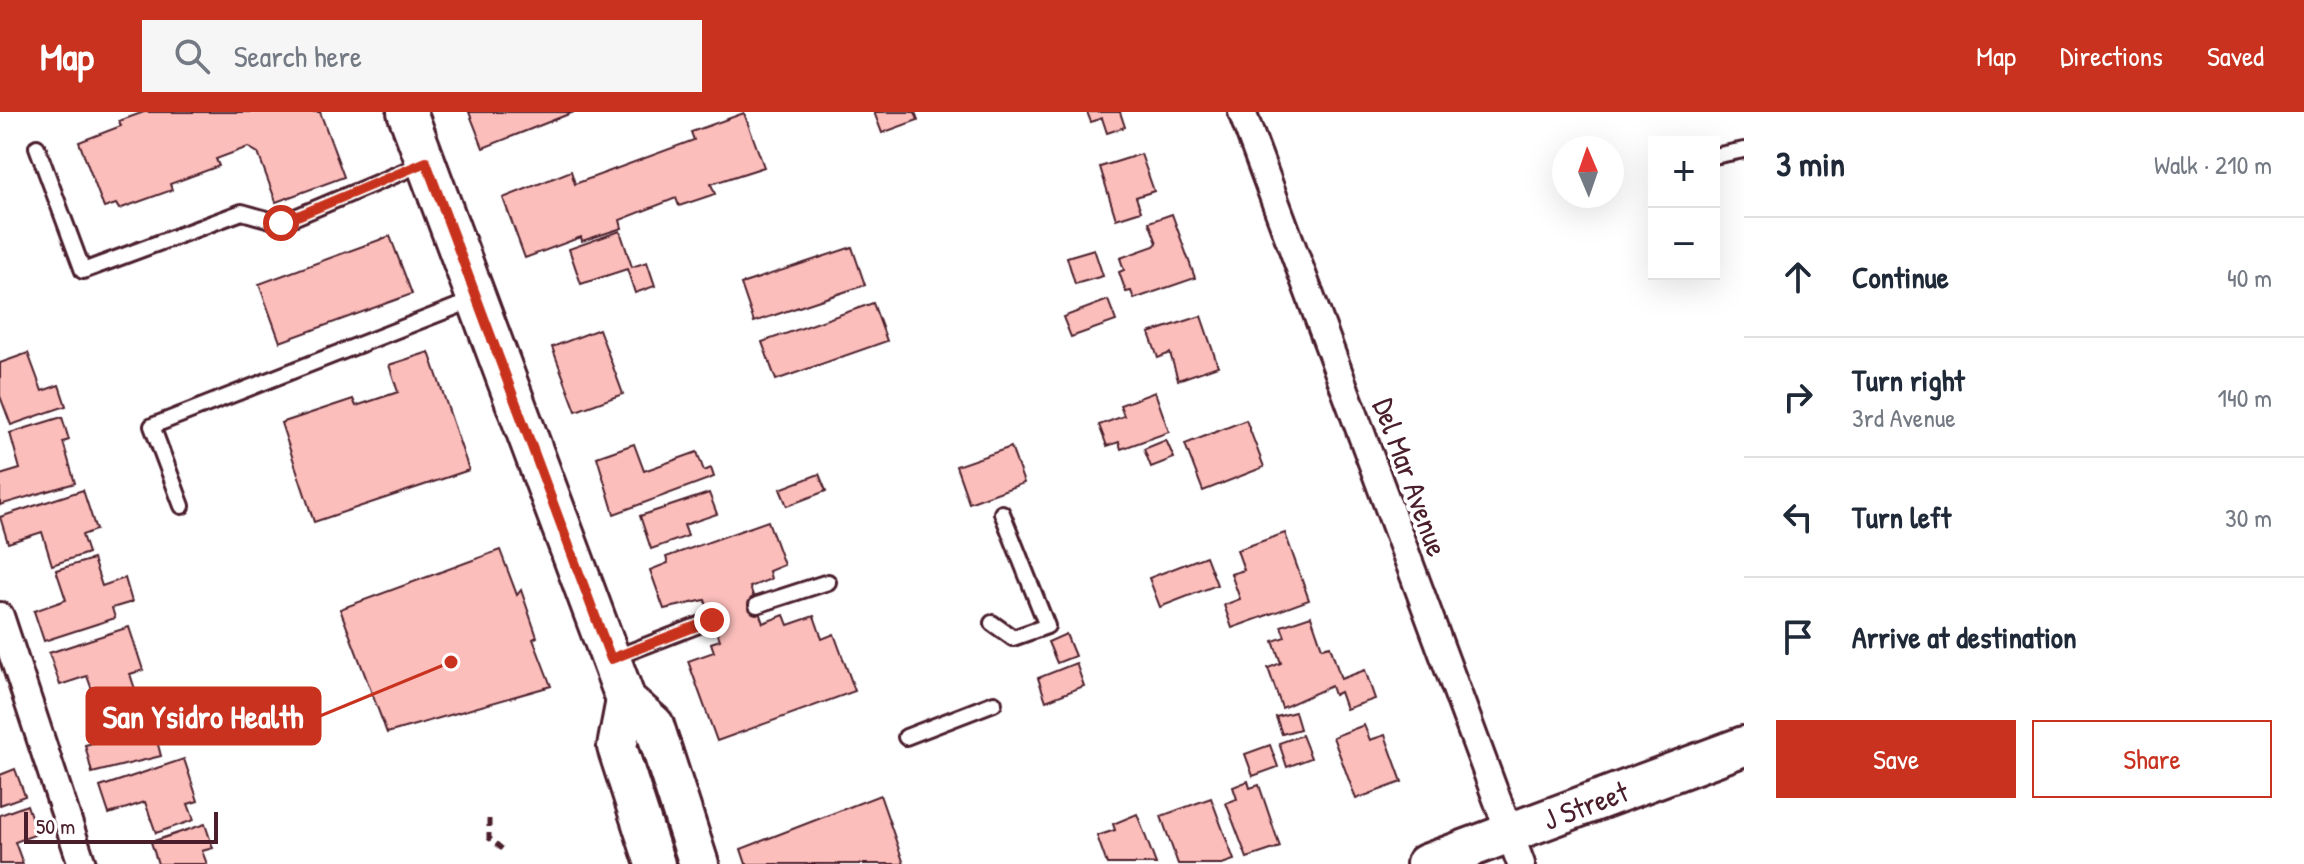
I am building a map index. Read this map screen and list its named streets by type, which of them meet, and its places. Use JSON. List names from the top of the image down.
{
  "streets": {
    "main road": ["J Street"],
    "street": ["Del Mar Avenue"]
  },
  "crossings": [
    ["Del Mar Avenue", "J Street"]
  ],
  "places": ["San Ysidro Health"],
  "scale_bar": "50 m",
  "north": "top",
  "page": {
    "header": "Map",
    "search": "Search here",
    "nav": ["Map", "Directions", "Saved"],
    "heading": ["3 min", "Walk · 210 m"],
    "map_buttons": ["+", "−"],
    "list": [
      ["Continue", "40 m"],
      ["Turn right", "3rd Avenue", "140 m"],
      ["Turn left", "30 m"],
      "Arrive at destination"
    ],
    "buttons": ["Save", "Share"],
    "scale": "50 m"
  }
}
